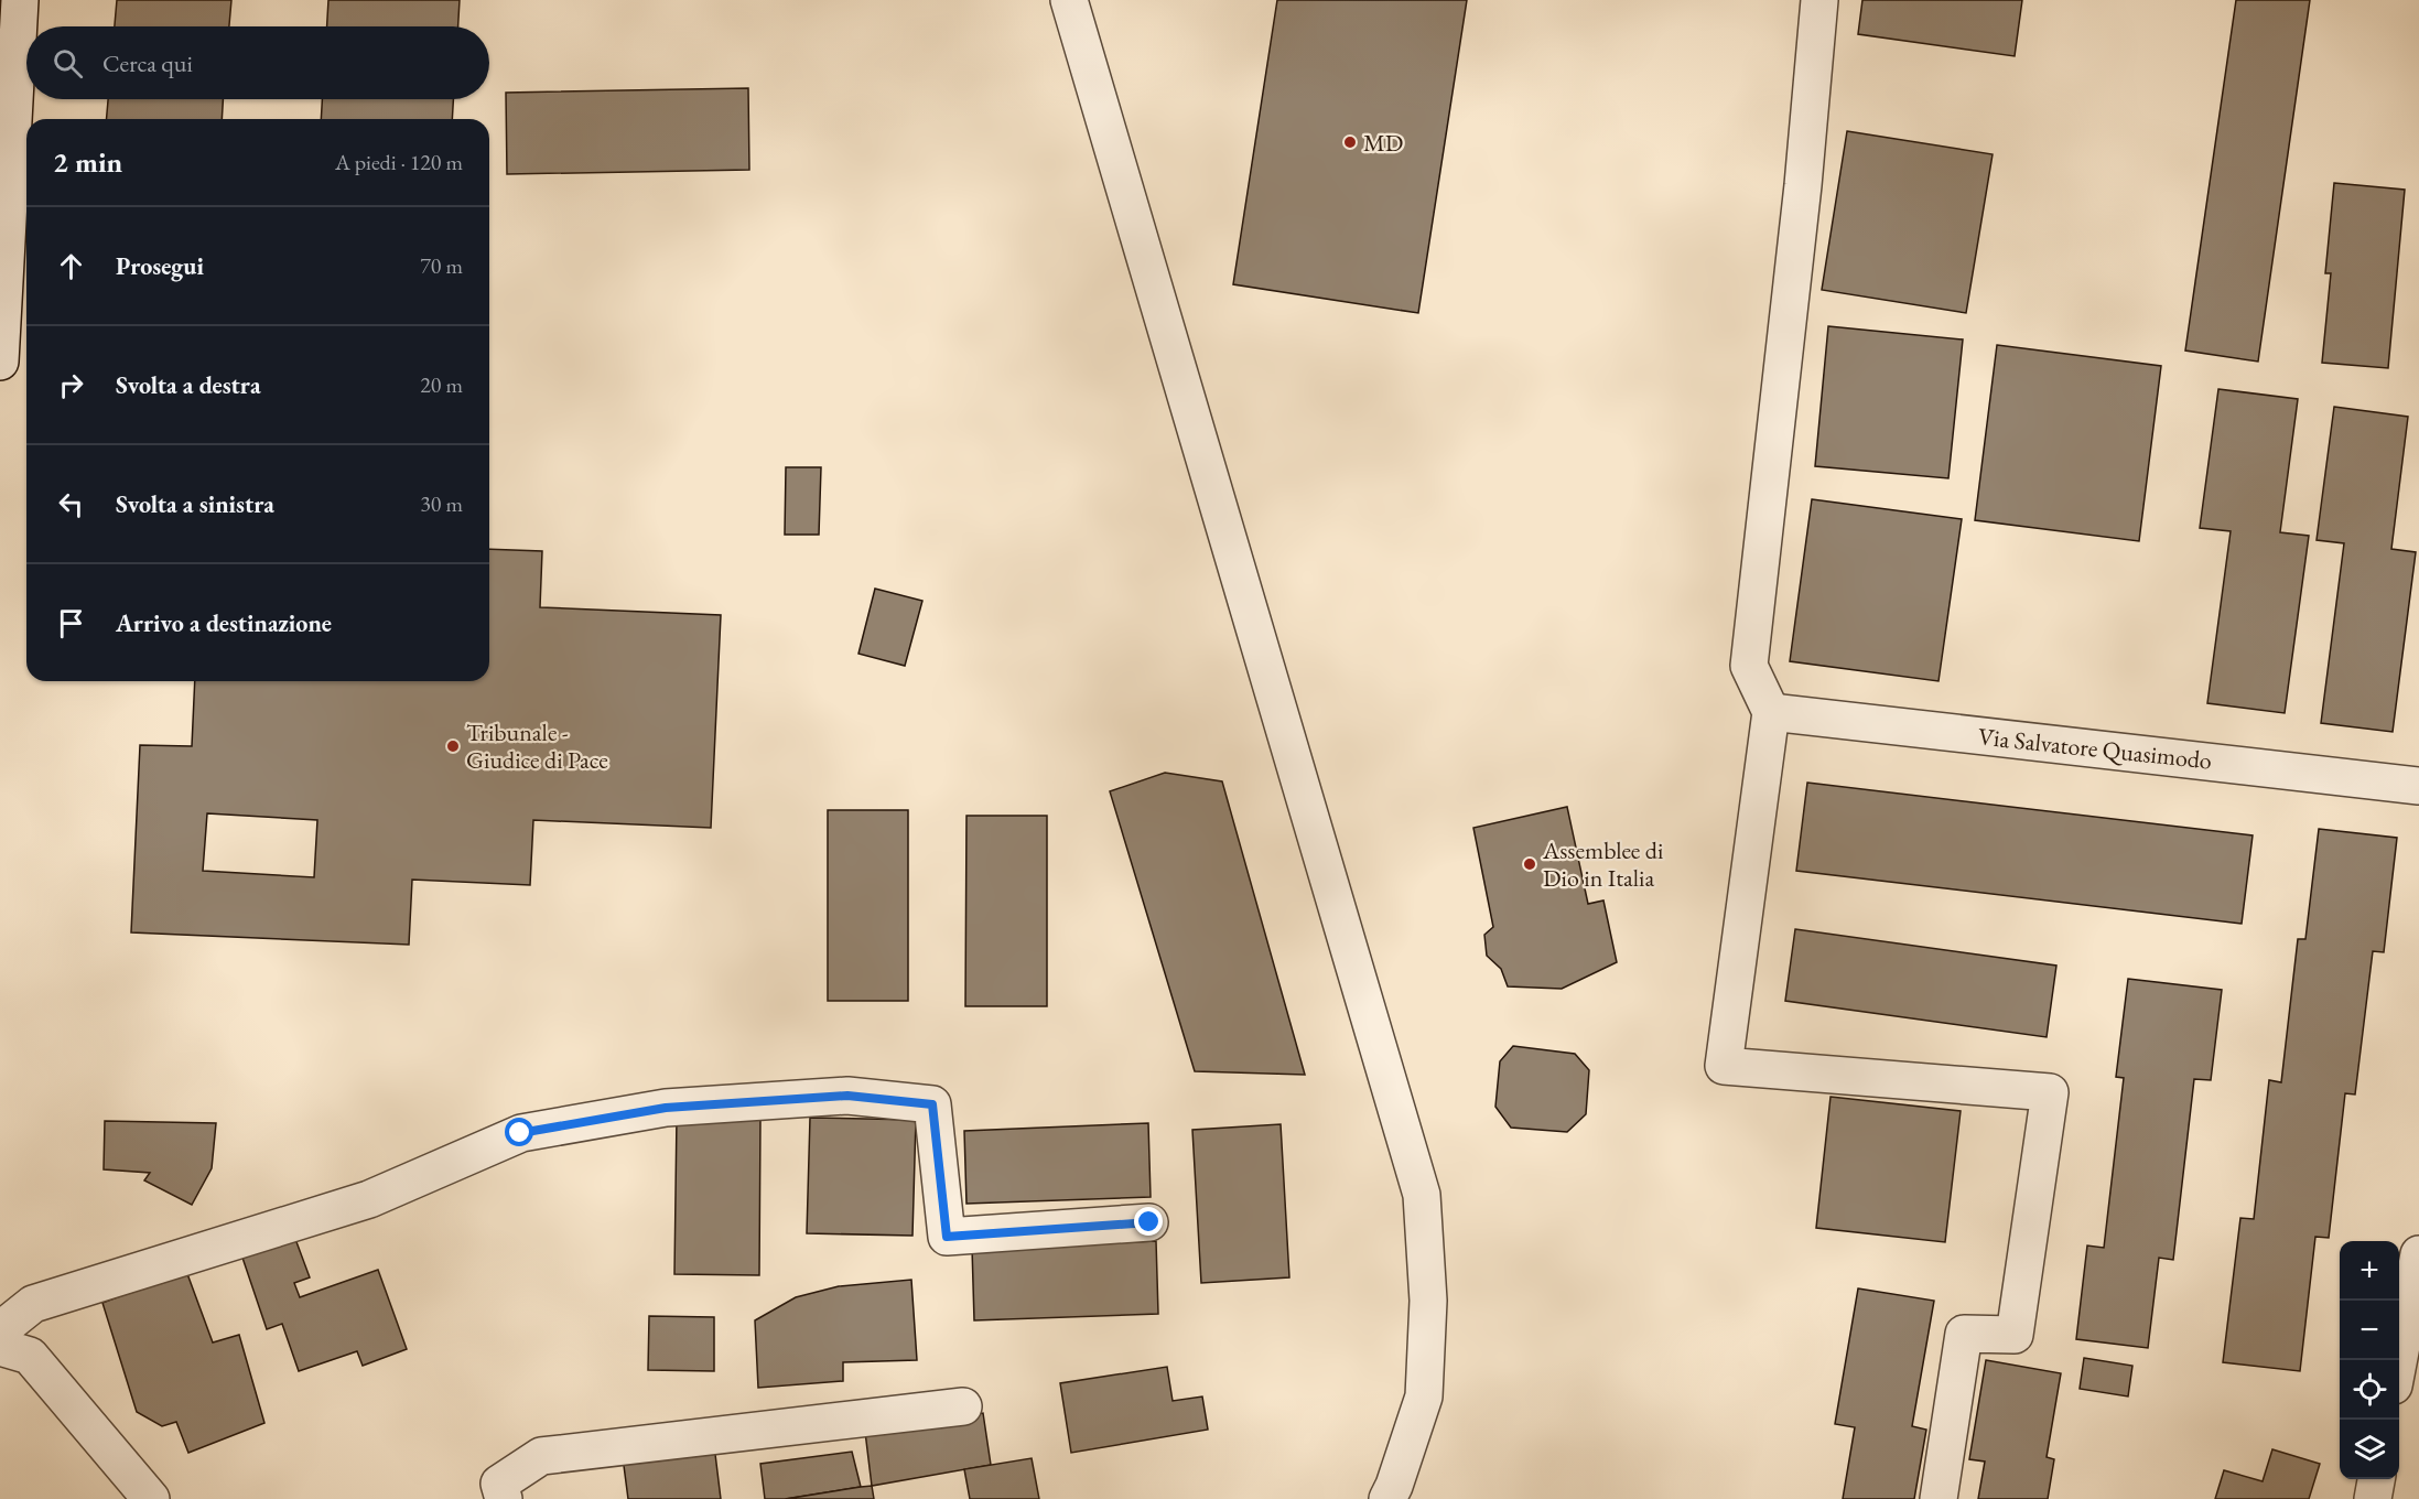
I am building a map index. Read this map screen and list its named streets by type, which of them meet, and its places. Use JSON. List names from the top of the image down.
{
  "streets": {
    "street": ["Via Salvatore Quasimodo"]
  },
  "places": ["MD", "Tribunale - Giudice di Pace", "Assemblee di Dio in Italia"],
  "page": {
    "search": "Cerca qui",
    "heading": ["2 min", "A piedi · 120 m"],
    "list": [
      ["Prosegui", "70 m"],
      ["Svolta a destra", "20 m"],
      ["Svolta a sinistra", "30 m"],
      "Arrivo a destinazione"
    ],
    "map_buttons": ["+", "−"]
  }
}
